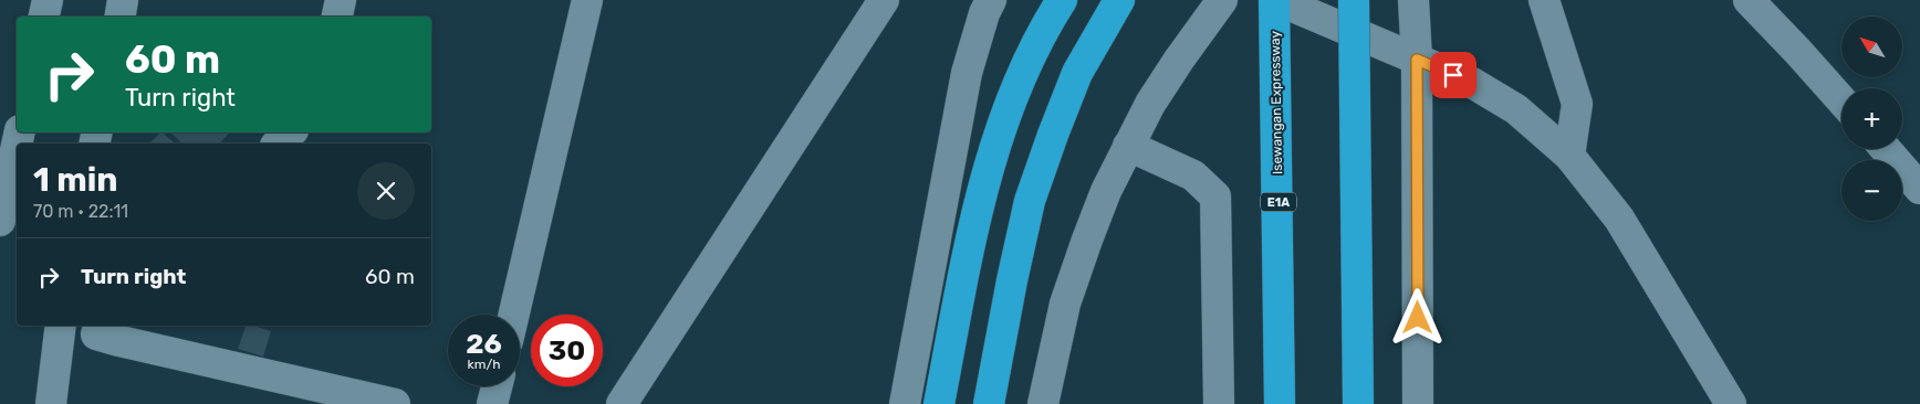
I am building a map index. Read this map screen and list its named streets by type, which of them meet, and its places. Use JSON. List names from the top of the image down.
{
  "streets": {
    "highway": ["Isewangan Expressway", "E1A"]
  },
  "north": "top left",
  "page": {
    "map_buttons": ["+", "−"],
    "turn": ["60 m", "Turn right"],
    "heading": ["1 min", "70 m · 22:11"],
    "list": [
      {
        "name": "Turn right",
        "value": "60 m"
      }
    ],
    "speed": "26 km/h",
    "limit": "30"
  }
}
